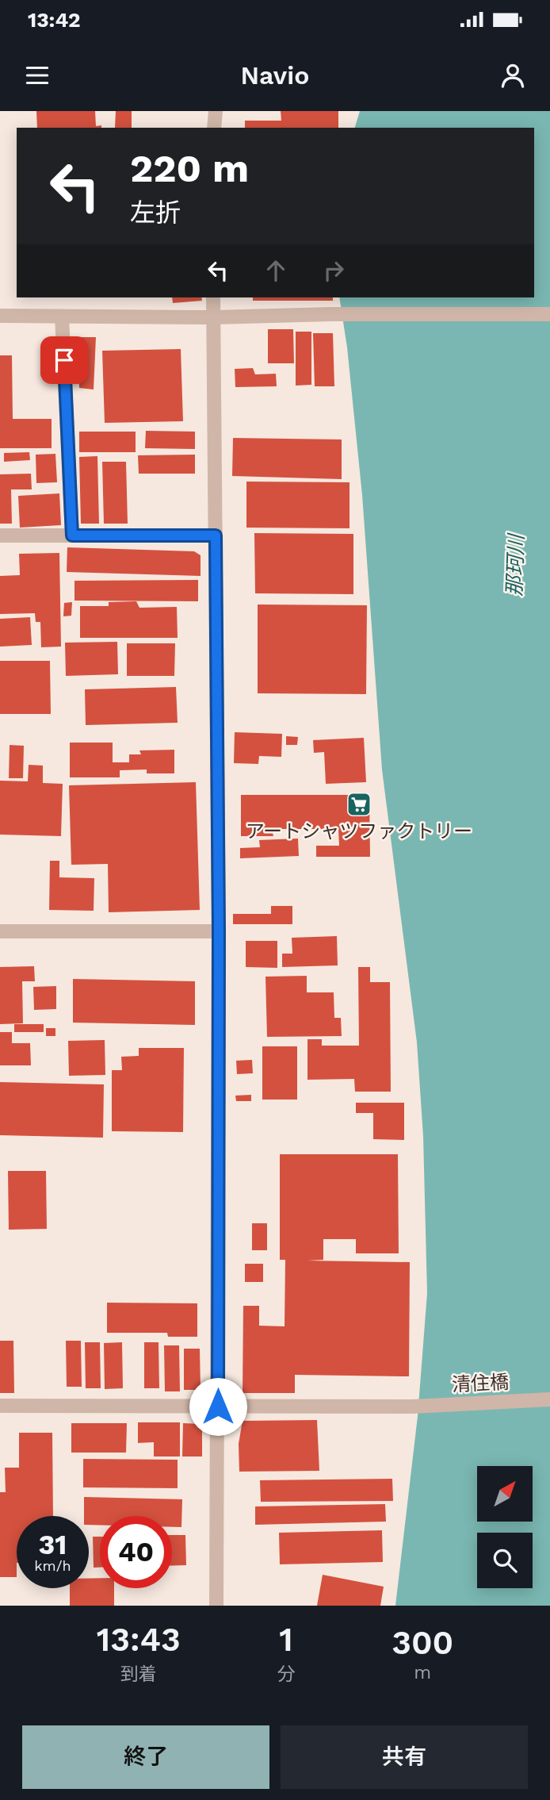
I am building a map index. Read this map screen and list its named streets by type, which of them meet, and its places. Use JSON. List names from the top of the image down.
{
  "streets": {
    "street": ["清住橋"]
  },
  "water": ["那珂川"],
  "places": {
    "supermarket": ["アートシャツファクトリー"]
  },
  "north": "top right",
  "page": {
    "status": "13:42",
    "header": "Navio",
    "turn": ["220 m", "左折"],
    "speed": "31 km/h",
    "limit": "40",
    "eta": [
      "13:43",
      "到着",
      "1",
      "分",
      "300",
      "m"
    ],
    "buttons": ["終了", "共有"]
  }
}
